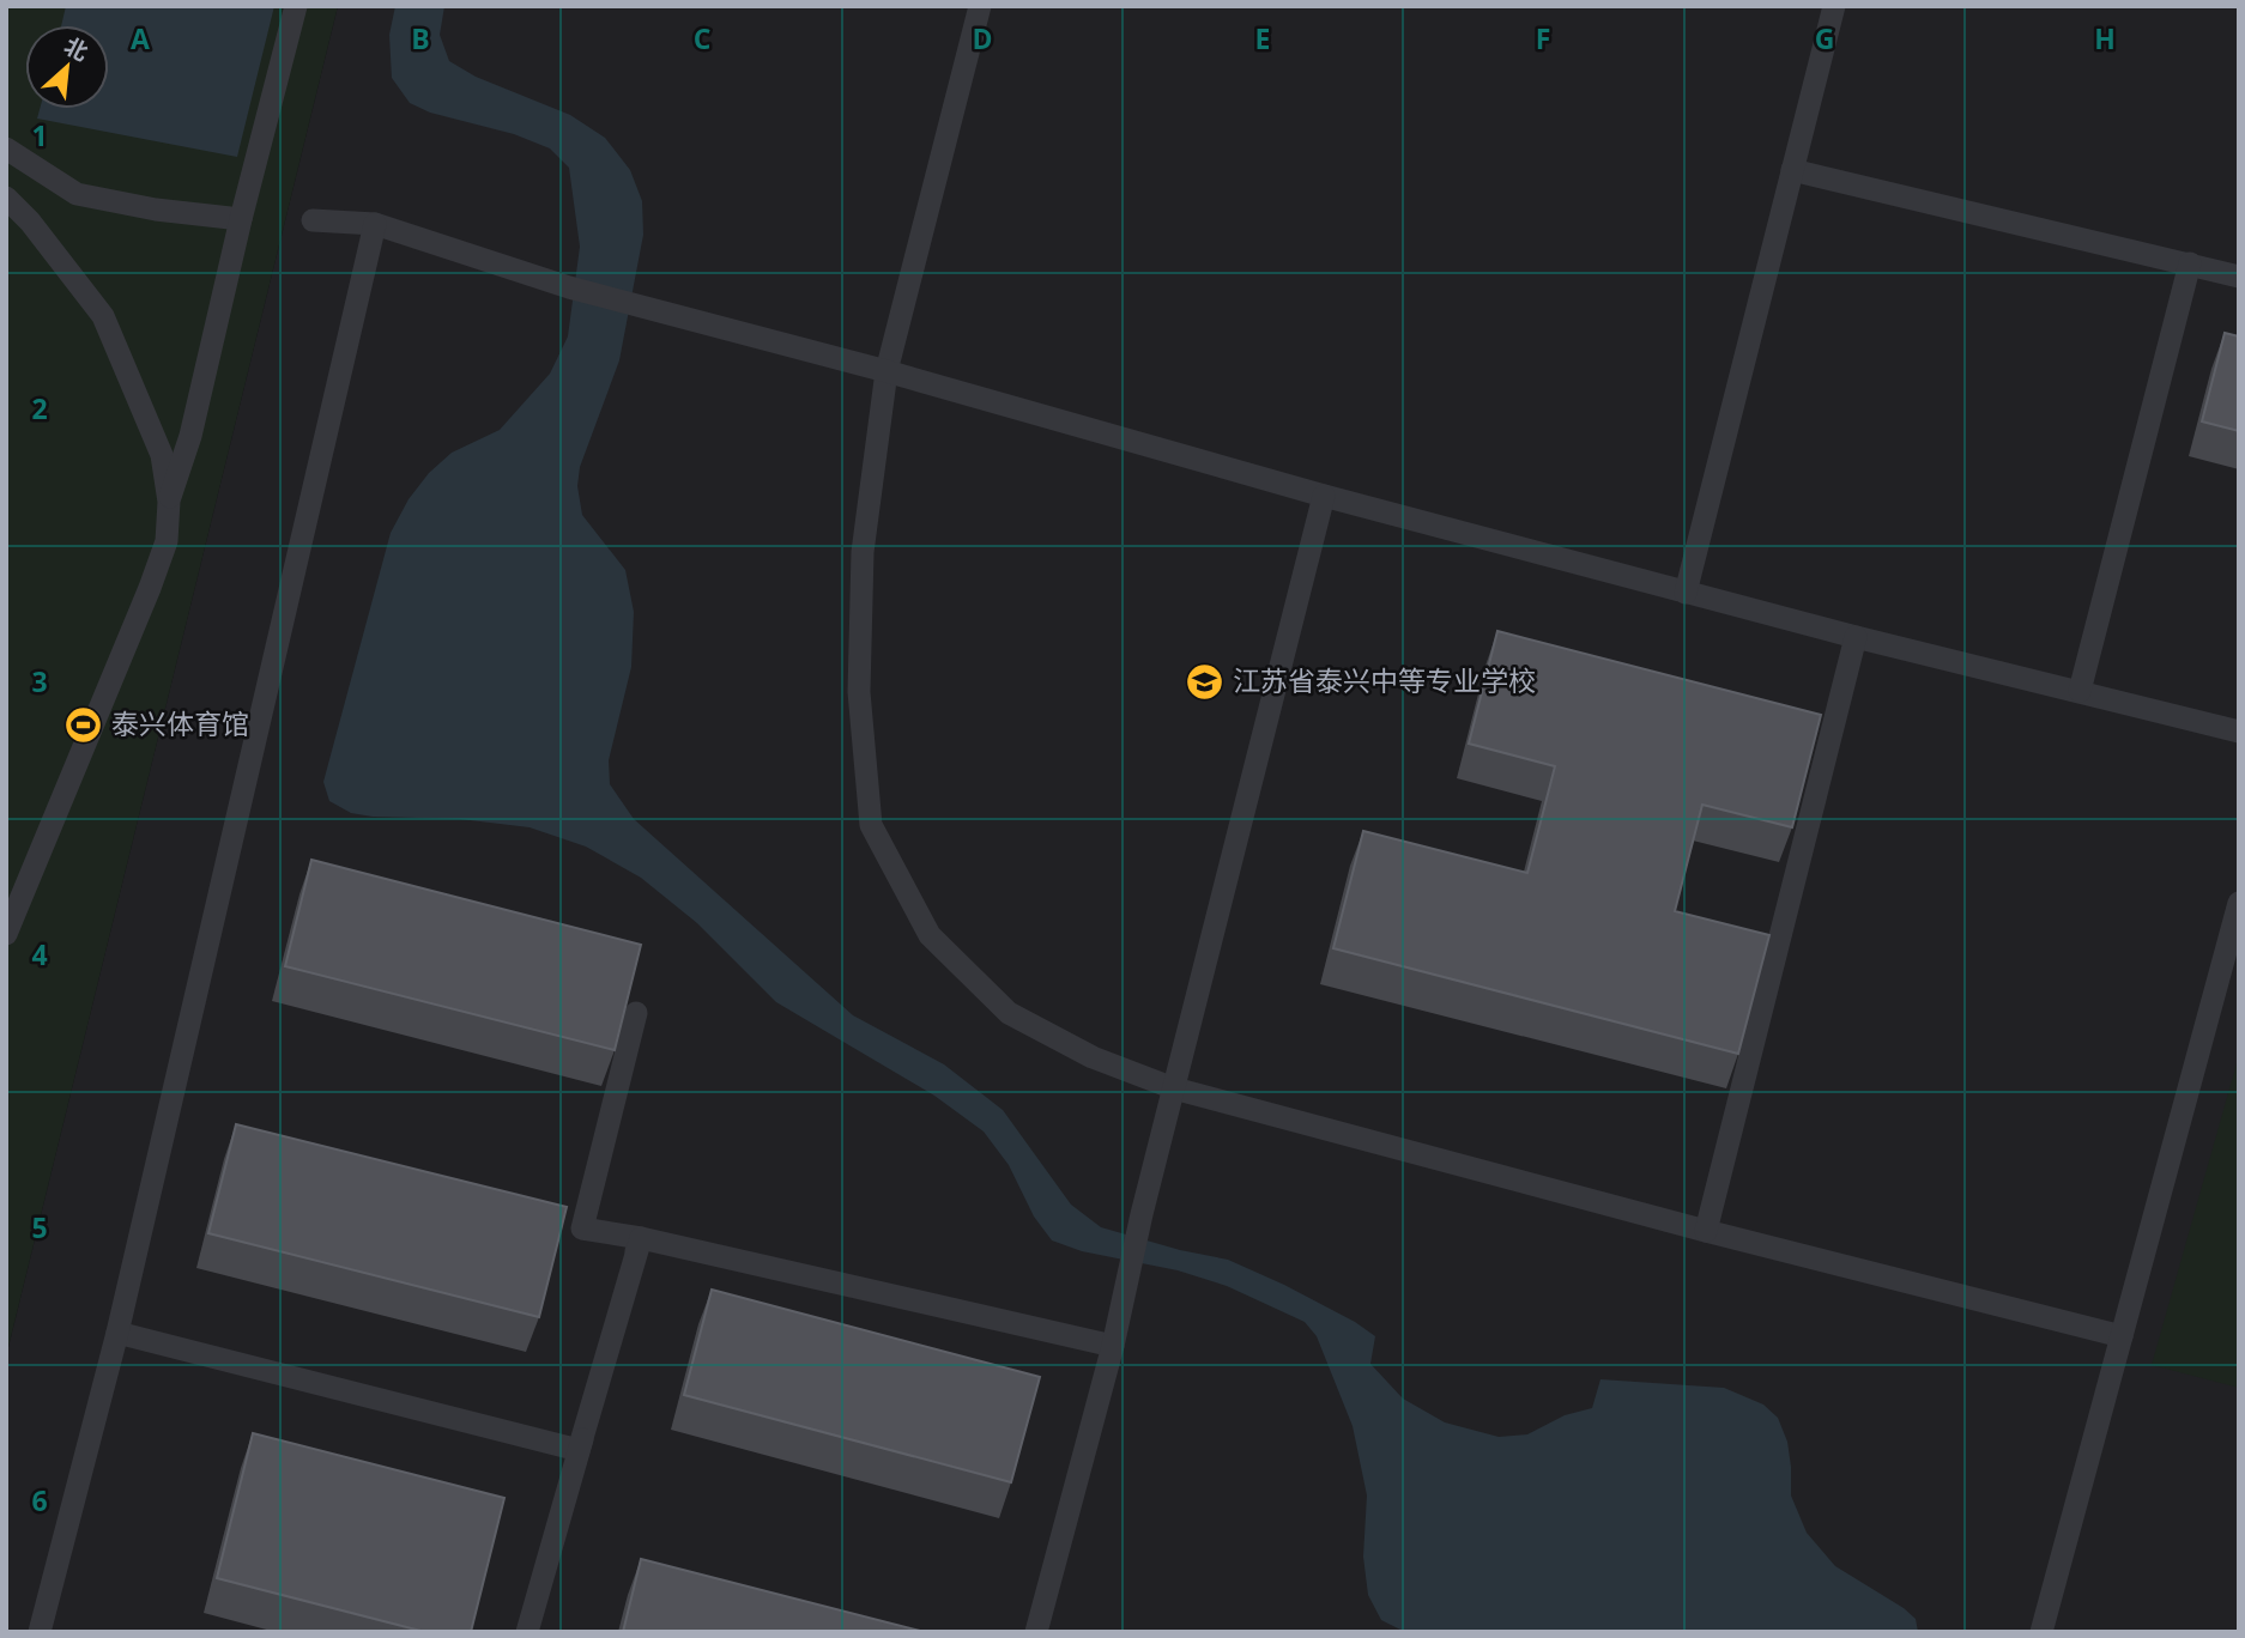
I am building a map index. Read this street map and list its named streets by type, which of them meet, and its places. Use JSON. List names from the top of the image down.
{
  "places": {
    "school or university": ["江苏省泰兴中等专业学校"],
    "sports": ["泰兴体育馆"]
  },
  "north": "top right",
  "grid": {
    "columns": [
      "A",
      "B",
      "C",
      "D",
      "E",
      "F",
      "G",
      "H"
    ],
    "rows": [
      "1",
      "2",
      "3",
      "4",
      "5",
      "6"
    ]
  }
}
